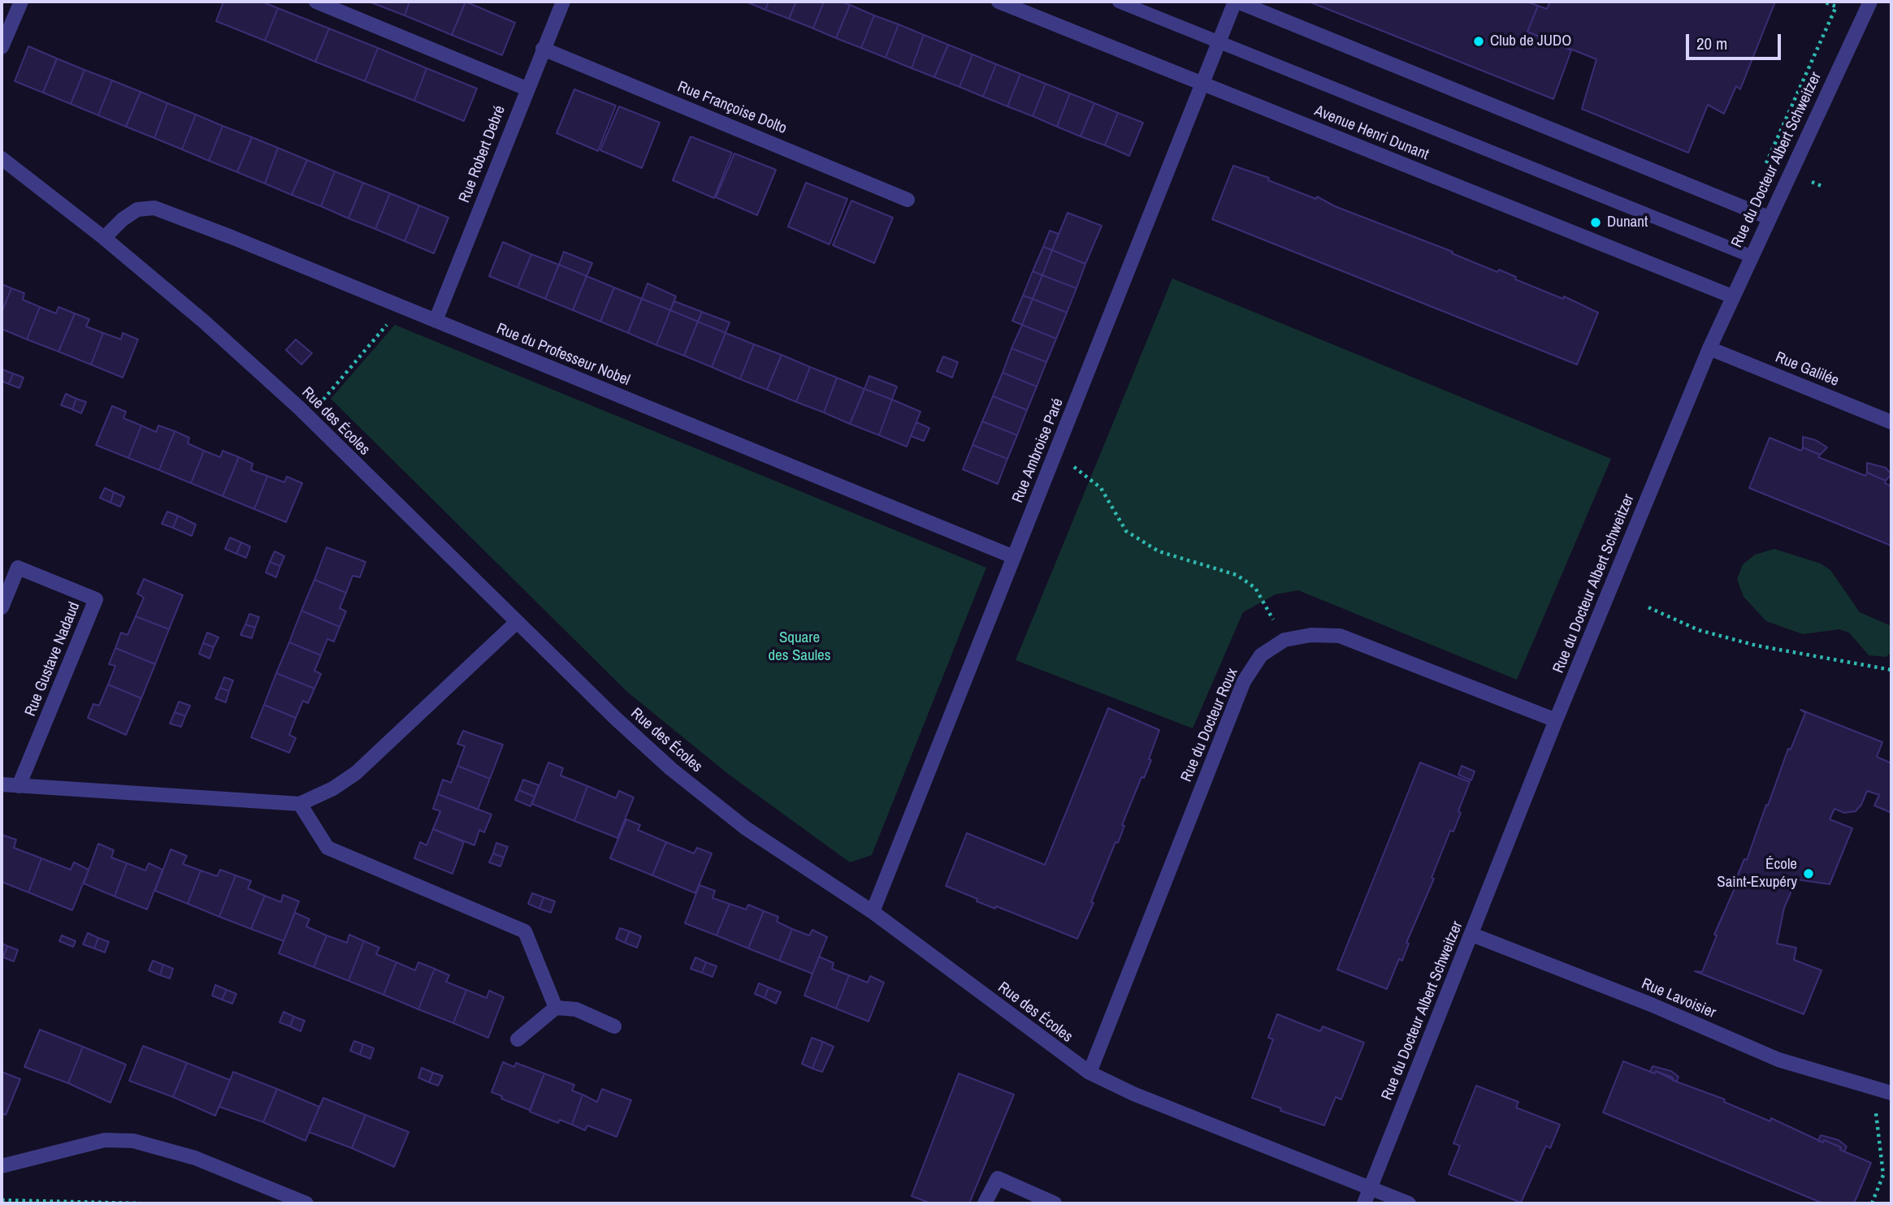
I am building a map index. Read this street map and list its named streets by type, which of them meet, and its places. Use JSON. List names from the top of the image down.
{
  "streets": {
    "street": [
      "Rue Françoise Dolto",
      "Avenue Henri Dunant",
      "Rue Robert Debré",
      "Rue du Docteur Albert Schweitzer",
      "Rue du Professeur Nobel",
      "Rue Galilée",
      "Rue des Écoles",
      "Rue Ambroise Paré",
      "Rue Gustave Nadaud",
      "Rue du Docteur Roux",
      "Rue Lavoisier"
    ]
  },
  "crossings": [
    ["Rue Françoise Dolto", "Rue Robert Debré"],
    ["Avenue Henri Dunant", "Rue du Docteur Albert Schweitzer"],
    ["Avenue Henri Dunant", "Rue Ambroise Paré"],
    ["Rue Robert Debré", "Rue du Professeur Nobel"],
    ["Rue du Docteur Albert Schweitzer", "Rue Galilée"],
    ["Rue du Docteur Albert Schweitzer", "Rue des Écoles"],
    ["Rue du Docteur Albert Schweitzer", "Rue du Docteur Roux"],
    ["Rue du Docteur Albert Schweitzer", "Rue Lavoisier"],
    ["Rue du Professeur Nobel", "Rue des Écoles"],
    ["Rue du Professeur Nobel", "Rue Ambroise Paré"],
    ["Rue des Écoles", "Rue Ambroise Paré"],
    ["Rue des Écoles", "Rue du Docteur Roux"]
  ],
  "parks": ["Square des Saules"],
  "places": ["Club de JUDO", "Dunant", "École Saint-Exupéry"],
  "scale_bar": "20 m"
}
